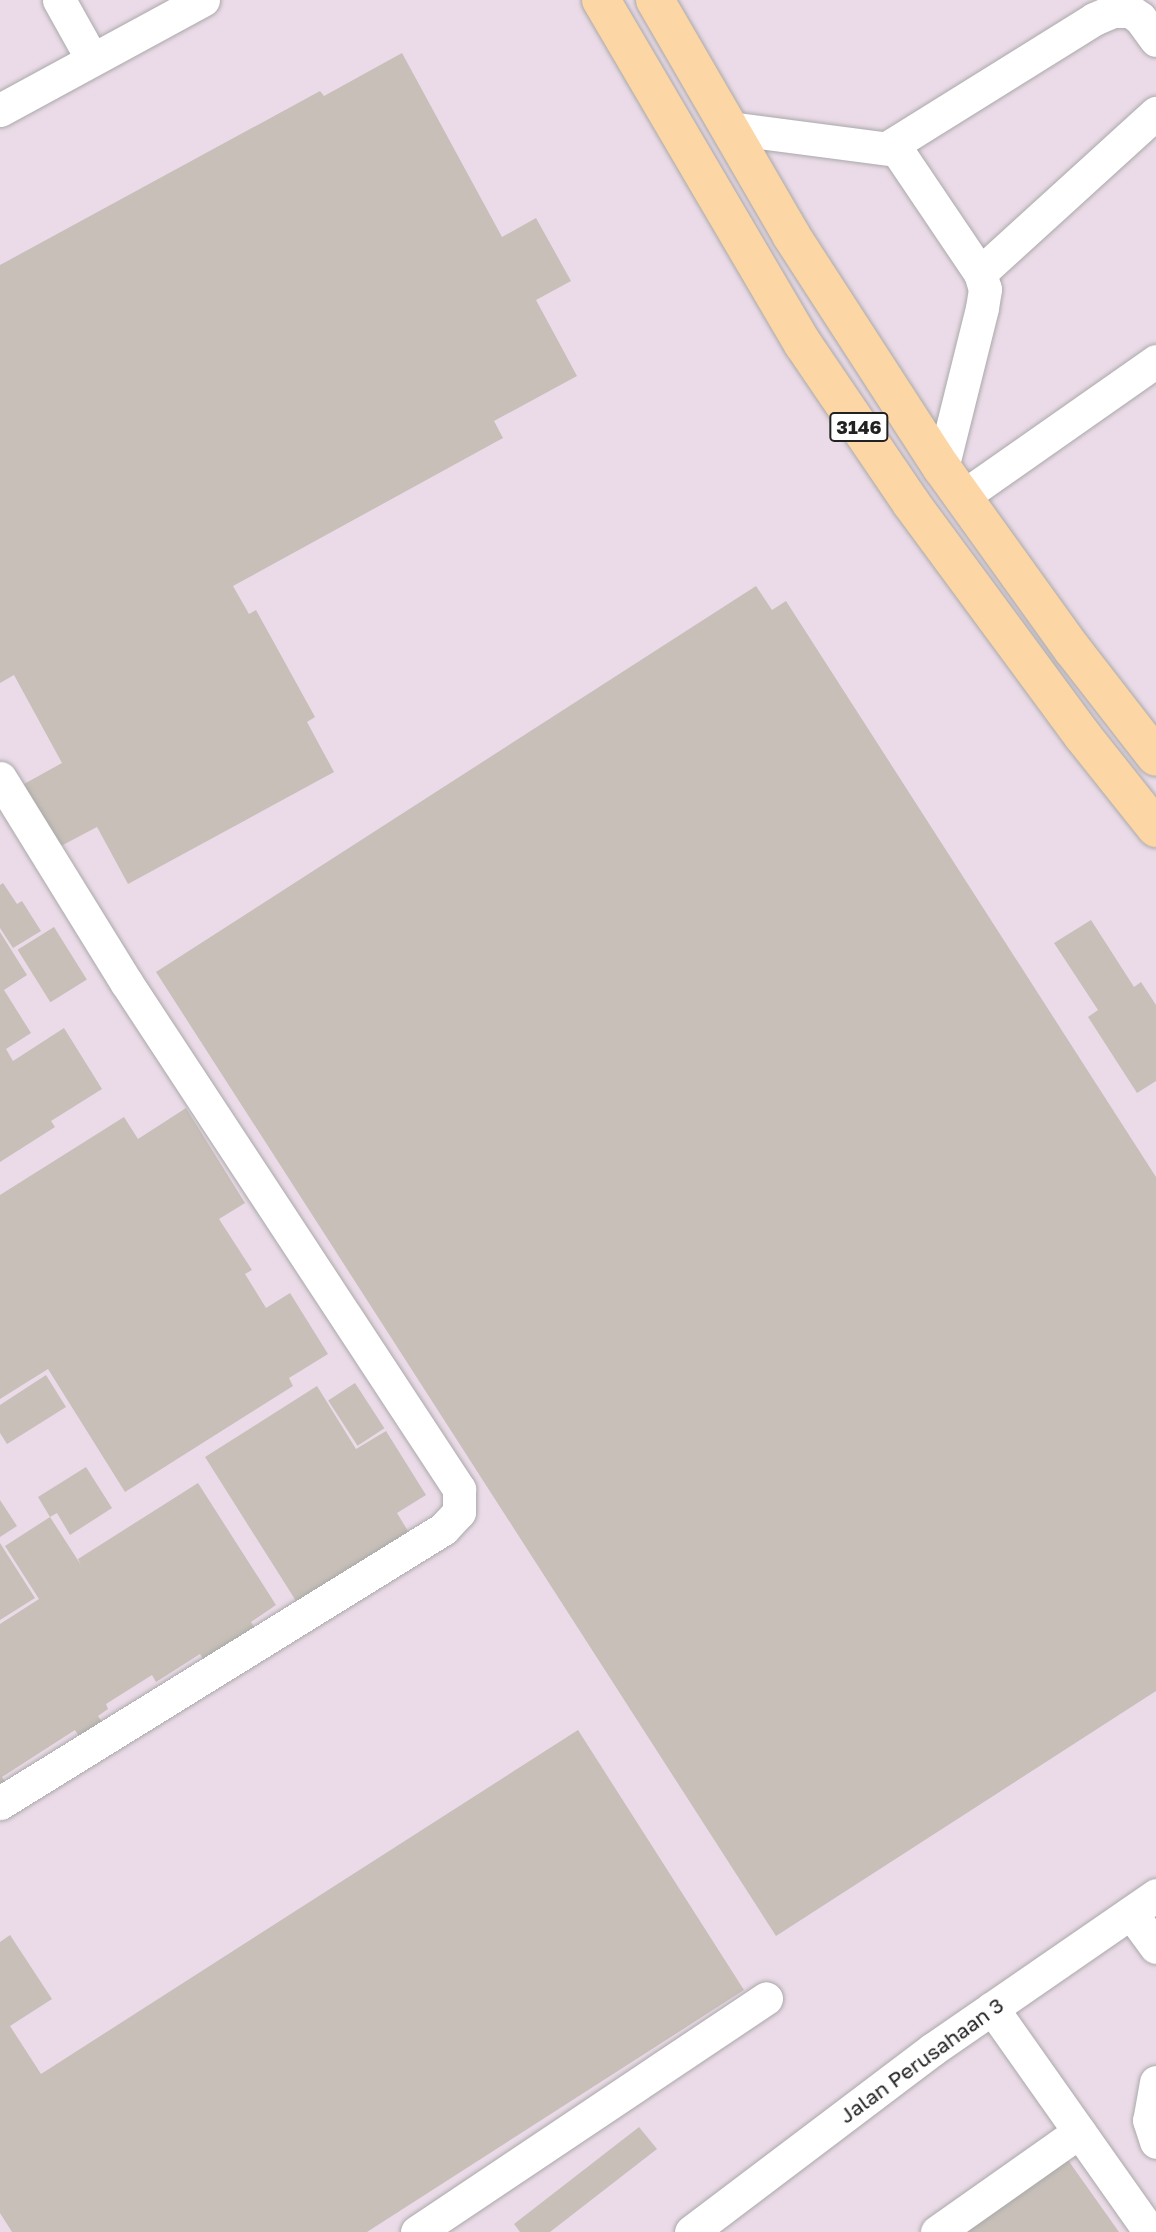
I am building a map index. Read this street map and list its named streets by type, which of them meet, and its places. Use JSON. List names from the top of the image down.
{
  "streets": {
    "main road": ["3146"],
    "street": ["Jalan Perusahaan 3"]
  }
}
